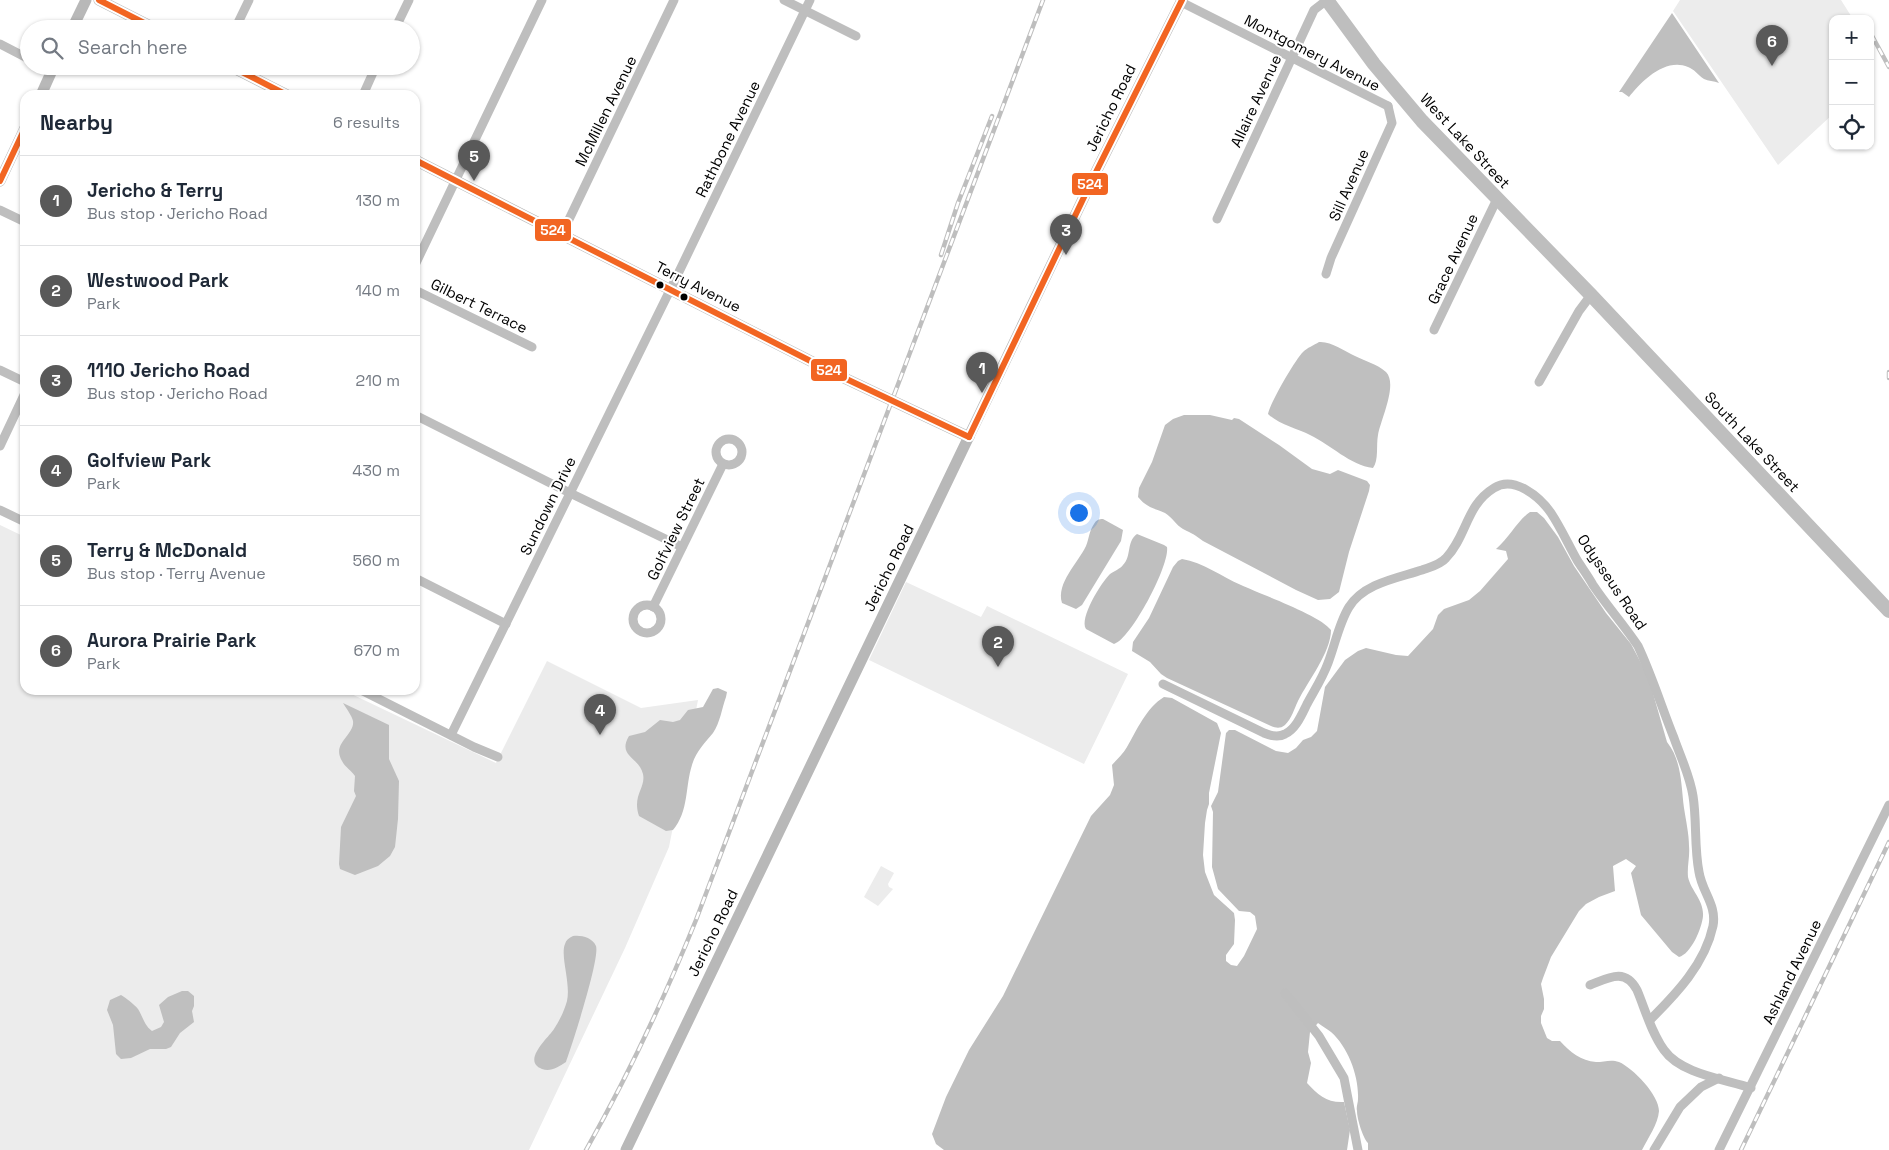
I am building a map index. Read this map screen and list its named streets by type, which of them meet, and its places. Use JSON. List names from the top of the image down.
{
  "streets": {
    "main road": [
      "Jericho Road",
      "West Lake Street",
      "Terry Avenue",
      "South Lake Street"
    ],
    "street": [
      "Montgomery Avenue",
      "Allaire Avenue",
      "McMillen Avenue",
      "Rathbone Avenue",
      "Sill Avenue",
      "Grace Avenue",
      "Gilbert Terrace",
      "Sundown Drive",
      "Golfview Street",
      "Odysseus Road",
      "Ashland Avenue"
    ]
  },
  "crossings": [
    ["Montgomery Avenue", "Allaire Avenue"],
    ["Montgomery Avenue", "Jericho Road"],
    ["Montgomery Avenue", "West Lake Street"],
    ["Montgomery Avenue", "Sill Avenue"],
    ["Allaire Avenue", "West Lake Street"],
    ["Jericho Road", "Terry Avenue"],
    ["McMillen Avenue", "Terry Avenue"],
    ["Rathbone Avenue", "Terry Avenue"],
    ["Rathbone Avenue", "Sundown Drive"],
    ["West Lake Street", "Grace Avenue"],
    ["West Lake Street", "South Lake Street"],
    ["Terry Avenue", "Sundown Drive"]
  ],
  "lines": ["transit line 524"],
  "page": {
    "map_buttons": ["+", "−"],
    "search": "Search here",
    "pins": [
      "6",
      "5",
      "3",
      "1",
      "2",
      "4"
    ],
    "heading": ["Nearby", "6 results"],
    "list": [
      {
        "mark": "1",
        "name": "Jericho & Terry",
        "note": "Bus stop · Jericho Road",
        "value": "130 m"
      },
      {
        "mark": "2",
        "name": "Westwood Park",
        "note": "Park",
        "value": "140 m"
      },
      {
        "mark": "3",
        "name": "1110 Jericho Road",
        "note": "Bus stop · Jericho Road",
        "value": "210 m"
      },
      {
        "mark": "4",
        "name": "Golfview Park",
        "note": "Park",
        "value": "430 m"
      },
      {
        "mark": "5",
        "name": "Terry & McDonald",
        "note": "Bus stop · Terry Avenue",
        "value": "560 m"
      },
      {
        "mark": "6",
        "name": "Aurora Prairie Park",
        "note": "Park",
        "value": "670 m"
      }
    ]
  }
}
